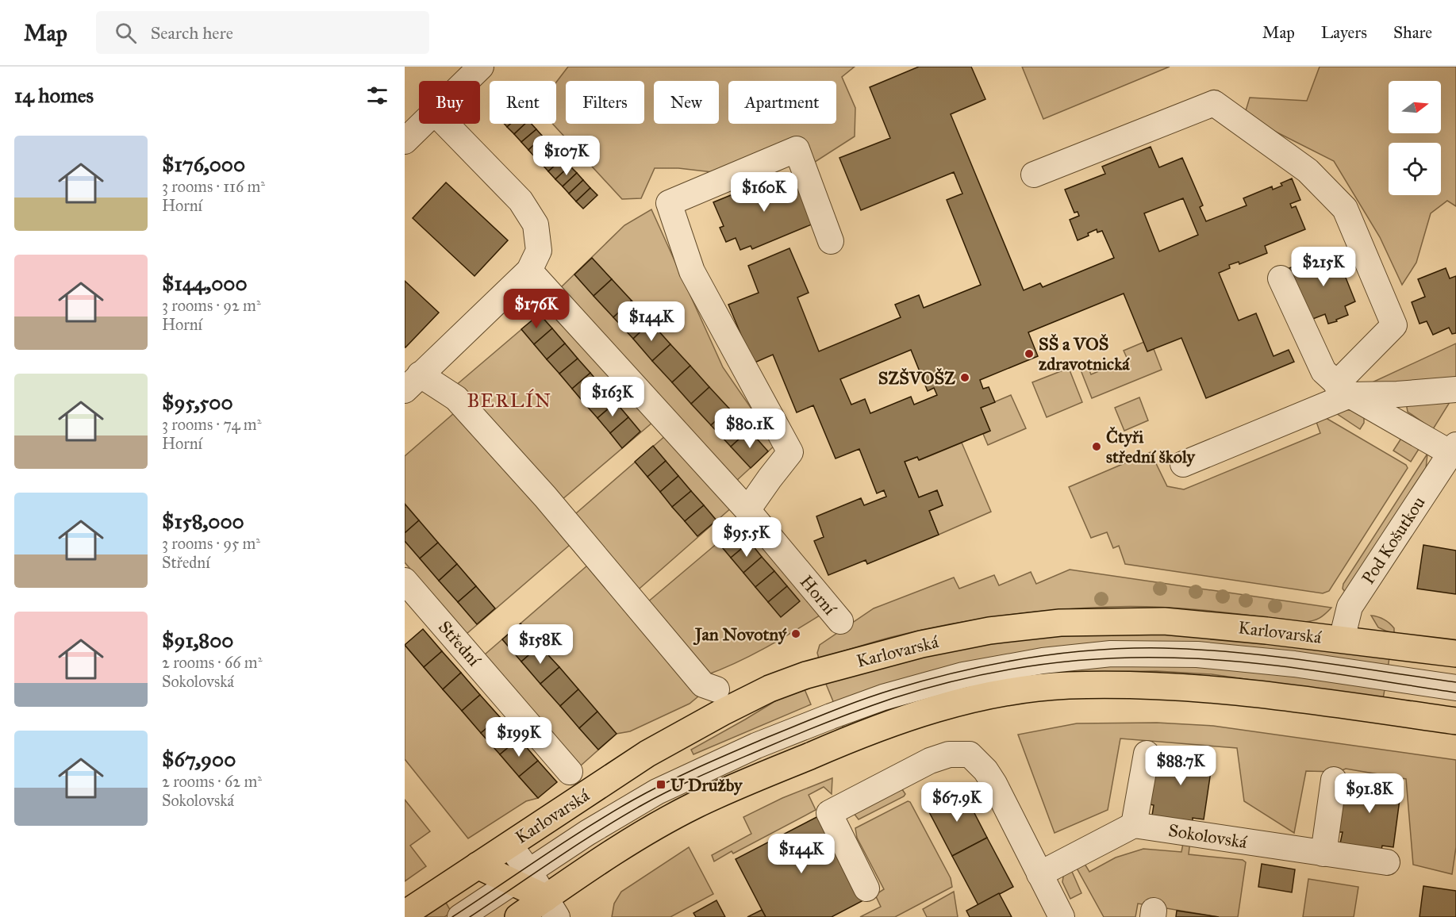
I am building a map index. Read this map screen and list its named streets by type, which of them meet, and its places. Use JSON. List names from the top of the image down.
{
  "streets": {
    "main road": ["Karlovarská"],
    "street": [
      "Pod Košutkou",
      "Horní",
      "Střední",
      "Sokolovská"
    ]
  },
  "crossings": [
    ["Pod Košutkou", "Karlovarská"]
  ],
  "districts": ["BERLÍN"],
  "places": {
    "other": [
      "SŠ a VOŠ zdravotnická",
      "SZŠVOŠZ",
      "Čtyři střední školy",
      "Jan Novotný"
    ],
    "transit": ["U Družby"]
  },
  "north": "right",
  "page": {
    "header": "Map",
    "search": "Search here",
    "nav": ["Map", "Layers", "Share"],
    "heading": "14 homes",
    "chip": [
      "Buy",
      "Rent",
      "Filters",
      "New",
      "Apartment"
    ],
    "list": [
      {
        "name": "$176,000",
        "note": "3 rooms · 116 m² · Horní"
      },
      {
        "name": "$144,000",
        "note": "3 rooms · 92 m² · Horní"
      },
      {
        "name": "$95,500",
        "note": "3 rooms · 74 m² · Horní"
      },
      {
        "name": "$158,000",
        "note": "3 rooms · 95 m² · Střední"
      },
      {
        "name": "$91,800",
        "note": "2 rooms · 66 m² · Sokolovská"
      },
      {
        "name": "$67,900",
        "note": "2 rooms · 62 m² · Sokolovská"
      }
    ],
    "price": [
      "$107K",
      "$160K",
      "$215K",
      "$176K",
      "$144K",
      "$163K",
      "$80.1K",
      "$95.5K",
      "$158K",
      "$199K",
      "$88.7K",
      "$91.8K",
      "$67.9K",
      "$144K"
    ]
  }
}
